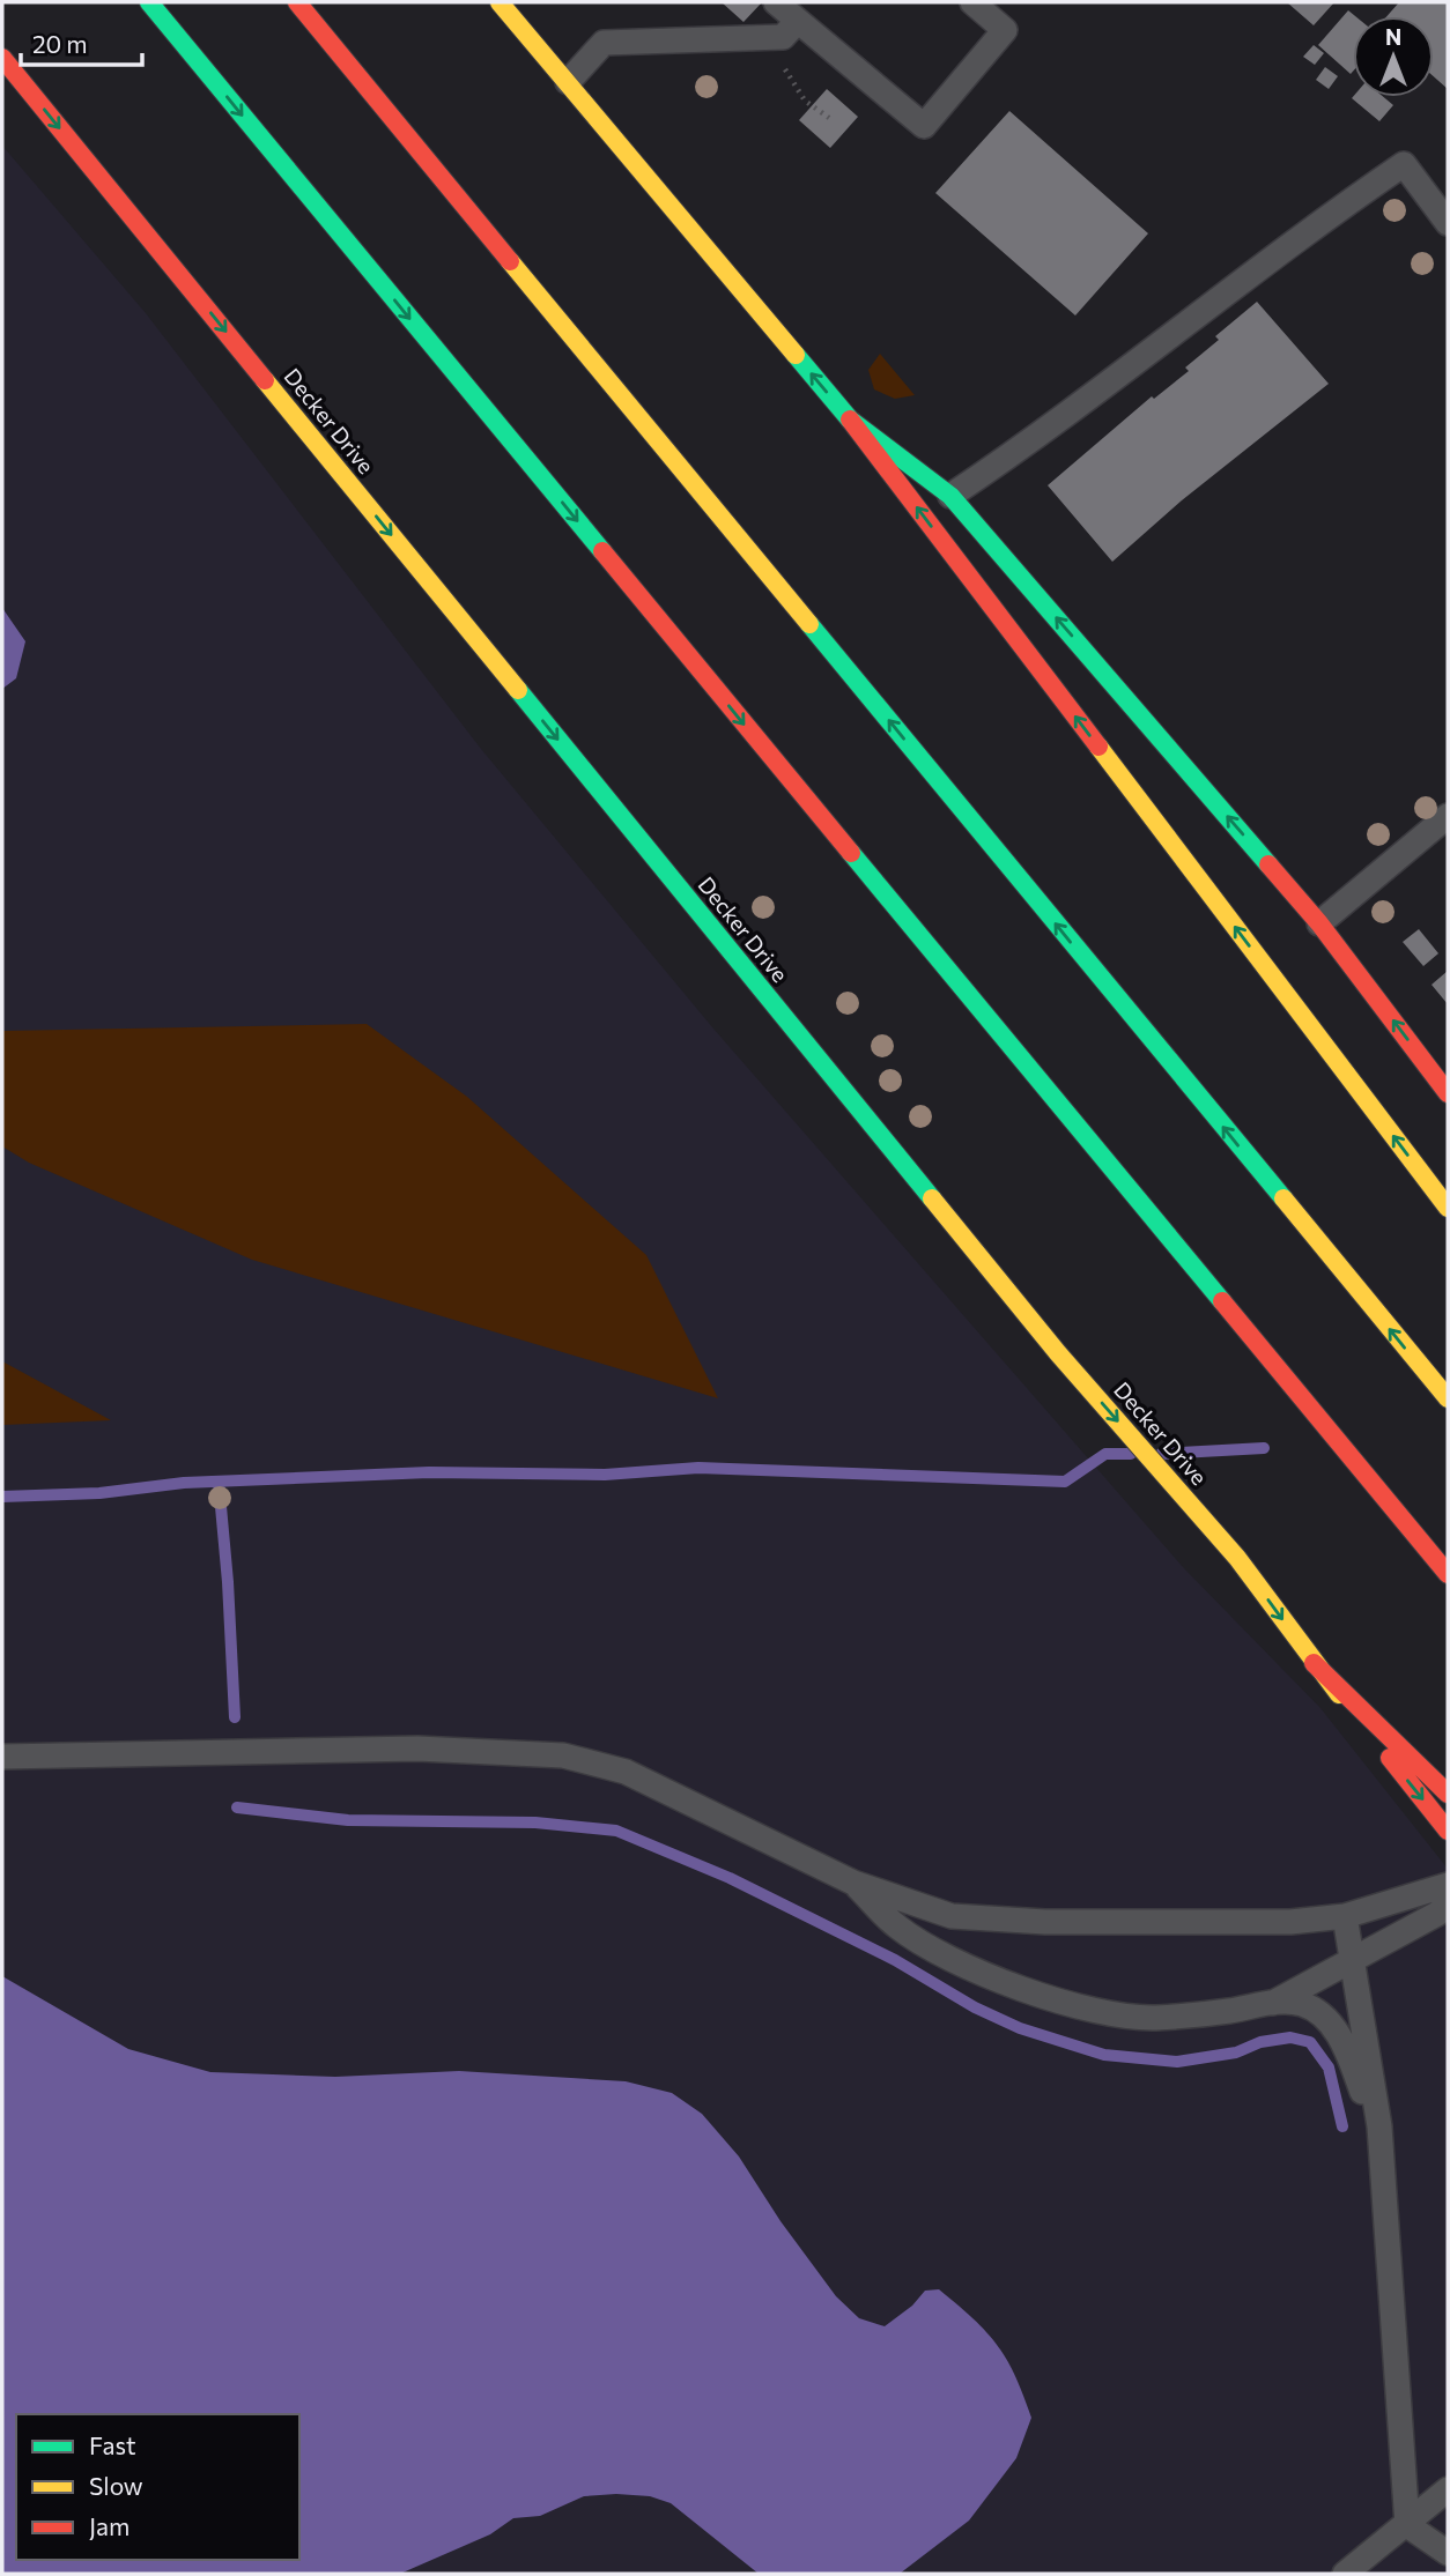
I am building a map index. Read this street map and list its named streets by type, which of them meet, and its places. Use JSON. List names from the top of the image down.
{
  "streets": {
    "main road": ["Decker Drive"]
  },
  "legend": ["Fast", "Slow", "Jam"],
  "scale_bar": "20 m",
  "north": "top"
}
